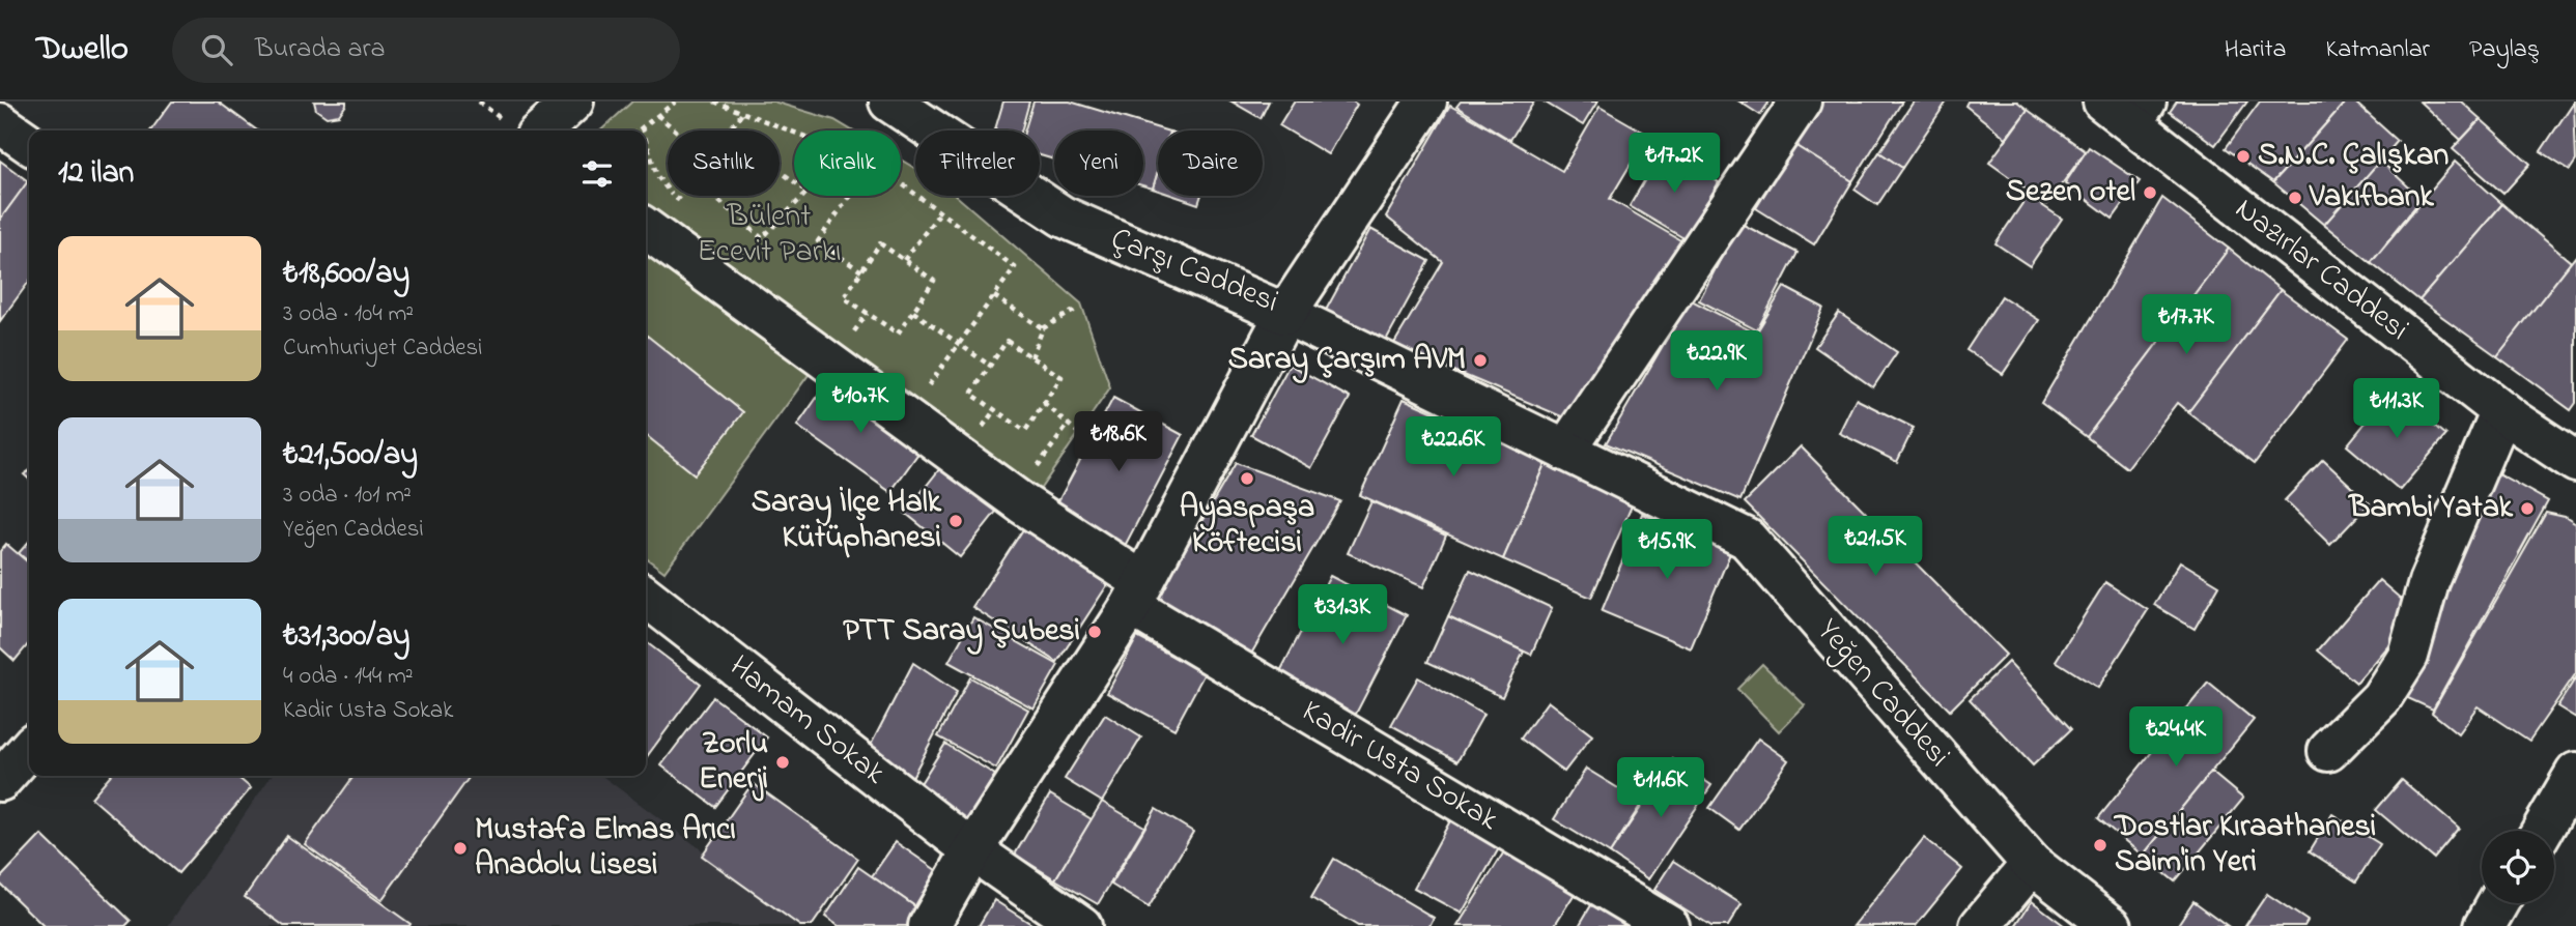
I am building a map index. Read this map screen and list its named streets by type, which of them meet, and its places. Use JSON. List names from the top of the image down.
{
  "streets": {
    "main road": [
      "Nazırlar Caddesi",
      "Çarşı Caddesi",
      "Yeğen Caddesi",
      "Hamam Sokak",
      "Kadir Usta Sokak"
    ]
  },
  "crossings": [
    ["Çarşı Caddesi", "Yeğen Caddesi"]
  ],
  "parks": ["Bülent Ecevit Parkı"],
  "places": [
    "S.N.C. Çalışkan",
    "Sezen otel",
    "Vakıfbank",
    "Saray Çarşım AVM",
    "Ayaspaşa Köftecisi",
    "Bambi Yatak",
    "Saray İlçe Halk Kütüphanesi",
    "PTT Saray Şubesi",
    "Zorlu Enerji",
    "Dostlar Kıraathanesi Saim'in Yeri",
    "Mustafa Elmas Arıcı Anadolu Lisesi"
  ],
  "page": {
    "header": "Dwello",
    "search": "Burada ara",
    "nav": ["Harita", "Katmanlar", "Paylaş"],
    "chip": [
      "Satılık",
      "Kiralık",
      "Filtreler",
      "Yeni",
      "Daire"
    ],
    "heading": "12 ilan",
    "price": [
      "₺17.2K",
      "₺17.7K",
      "₺22.9K",
      "₺10.7K",
      "₺11.3K",
      "₺18.6K",
      "₺22.6K",
      "₺21.5K",
      "₺15.9K",
      "₺31.3K",
      "₺24.4K",
      "₺11.6K"
    ],
    "list": [
      {
        "name": "₺18,600/ay",
        "note": "3 oda · 104 m² · Cumhuriyet Caddesi"
      },
      {
        "name": "₺21,500/ay",
        "note": "3 oda · 101 m² · Yeğen Caddesi"
      },
      {
        "name": "₺31,300/ay",
        "note": "4 oda · 144 m² · Kadir Usta Sokak"
      }
    ]
  }
}
